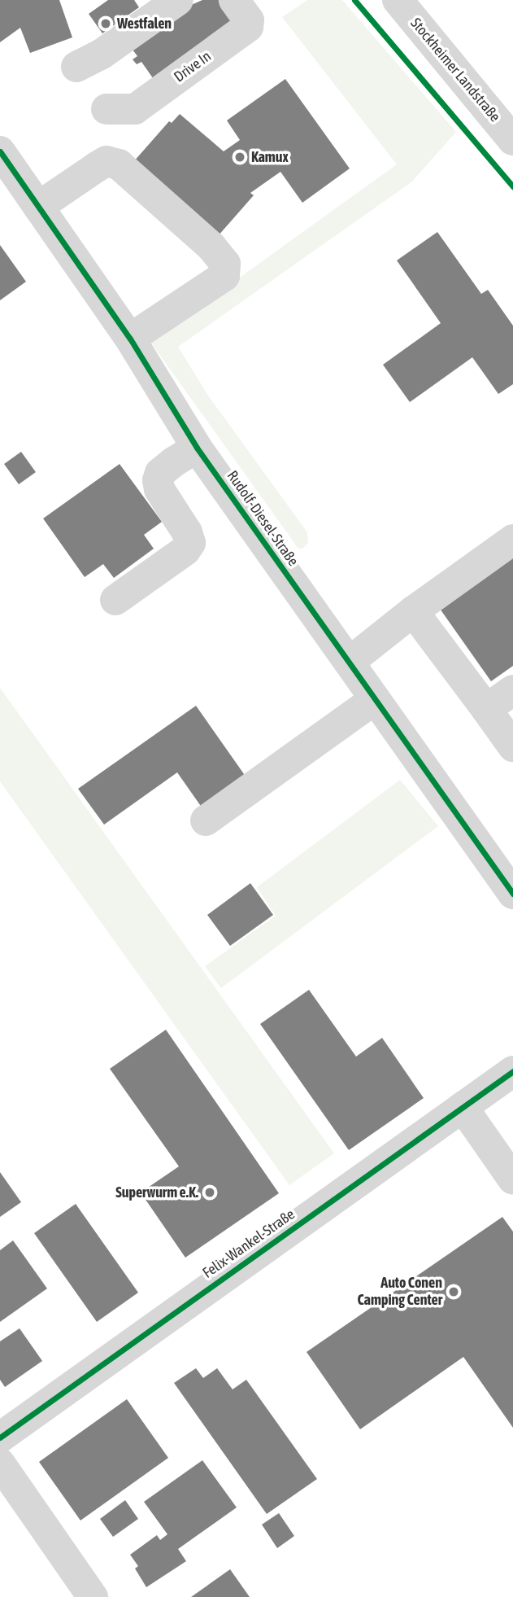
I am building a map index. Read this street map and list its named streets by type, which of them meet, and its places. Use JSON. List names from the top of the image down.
{
  "streets": {
    "street": [
      "Drive In",
      "Stockheimer Landstraße",
      "Rudolf-Diesel-Straße",
      "Felix-Wankel-Straße"
    ]
  },
  "places": [
    "Westfalen",
    "Kamux",
    "Superwurm e.K.",
    "Auto Conen Camping Center"
  ]
}
